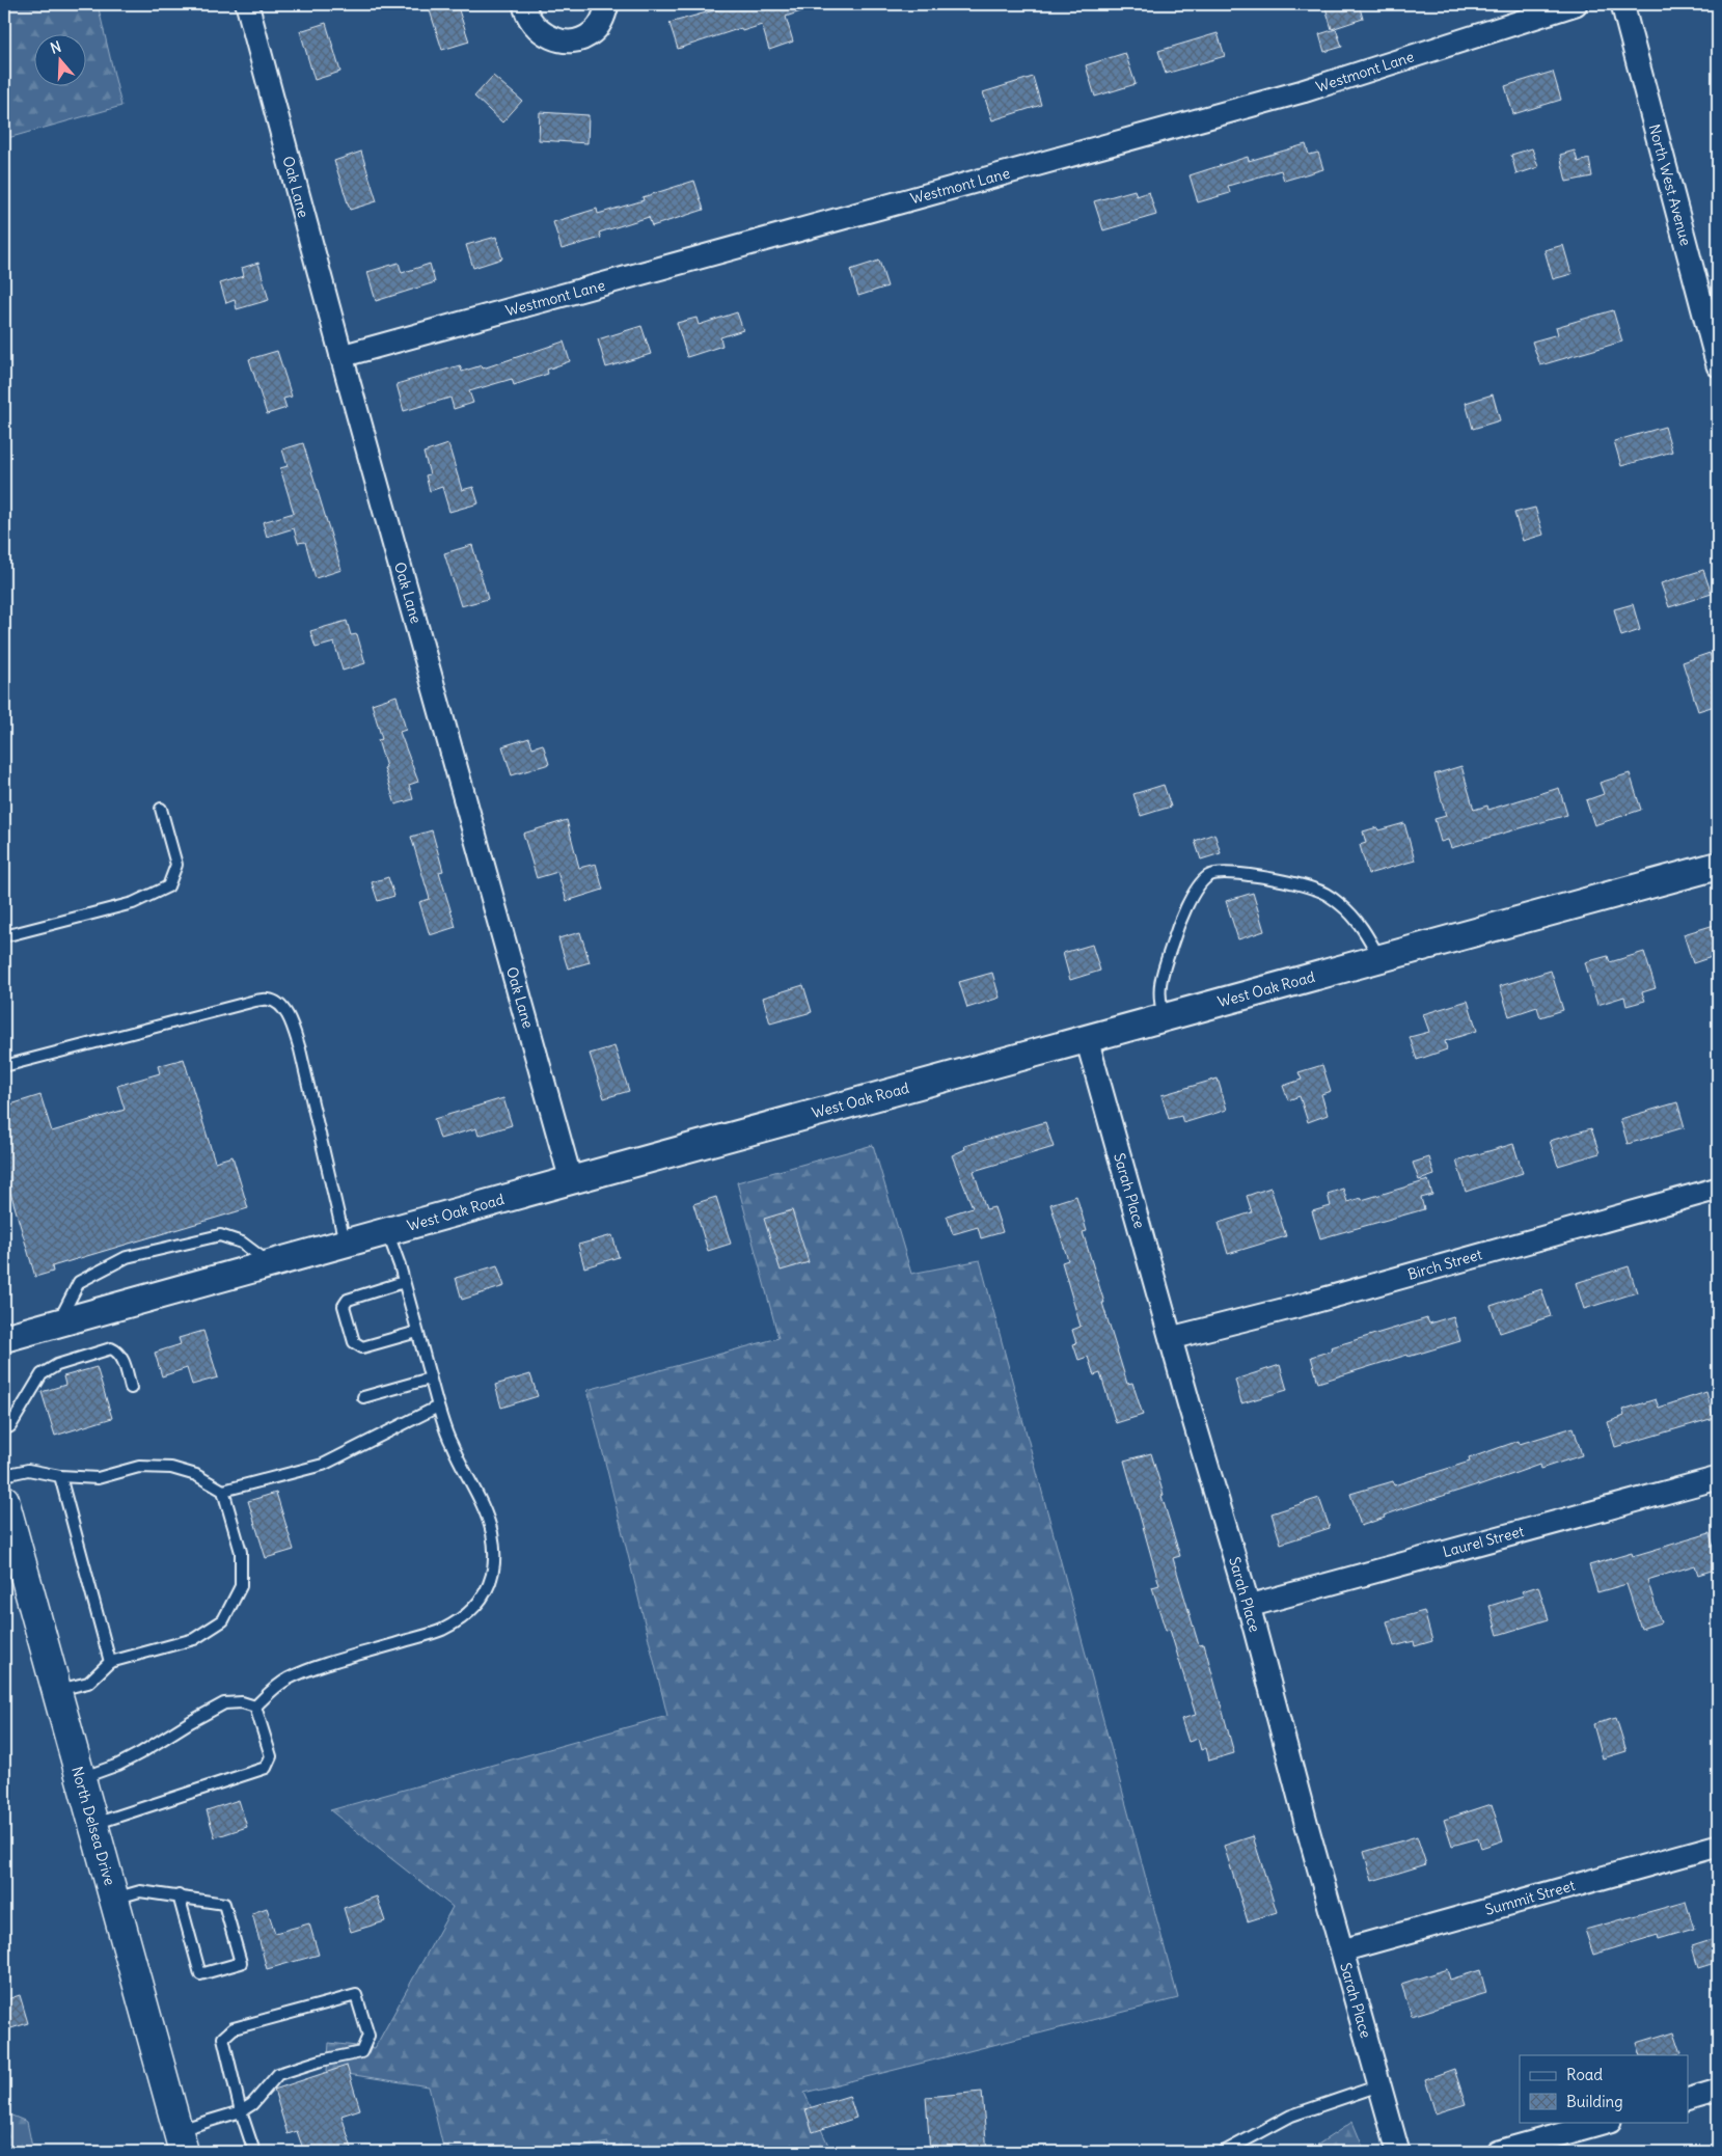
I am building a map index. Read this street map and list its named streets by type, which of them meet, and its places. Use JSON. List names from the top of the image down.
{
  "streets": {
    "main road": ["North Delsea Drive"],
    "street": [
      "Westmont Lane",
      "North West Avenue",
      "Oak Lane",
      "West Oak Road",
      "Sarah Place",
      "Birch Street",
      "Laurel Street",
      "Summit Street"
    ]
  },
  "crossings": [
    ["Westmont Lane", "Oak Lane"],
    ["Oak Lane", "West Oak Road"],
    ["West Oak Road", "Sarah Place"],
    ["Sarah Place", "Birch Street"],
    ["Sarah Place", "Laurel Street"],
    ["Sarah Place", "Summit Street"]
  ],
  "legend": ["Road", "Building"],
  "north": "top"
}
